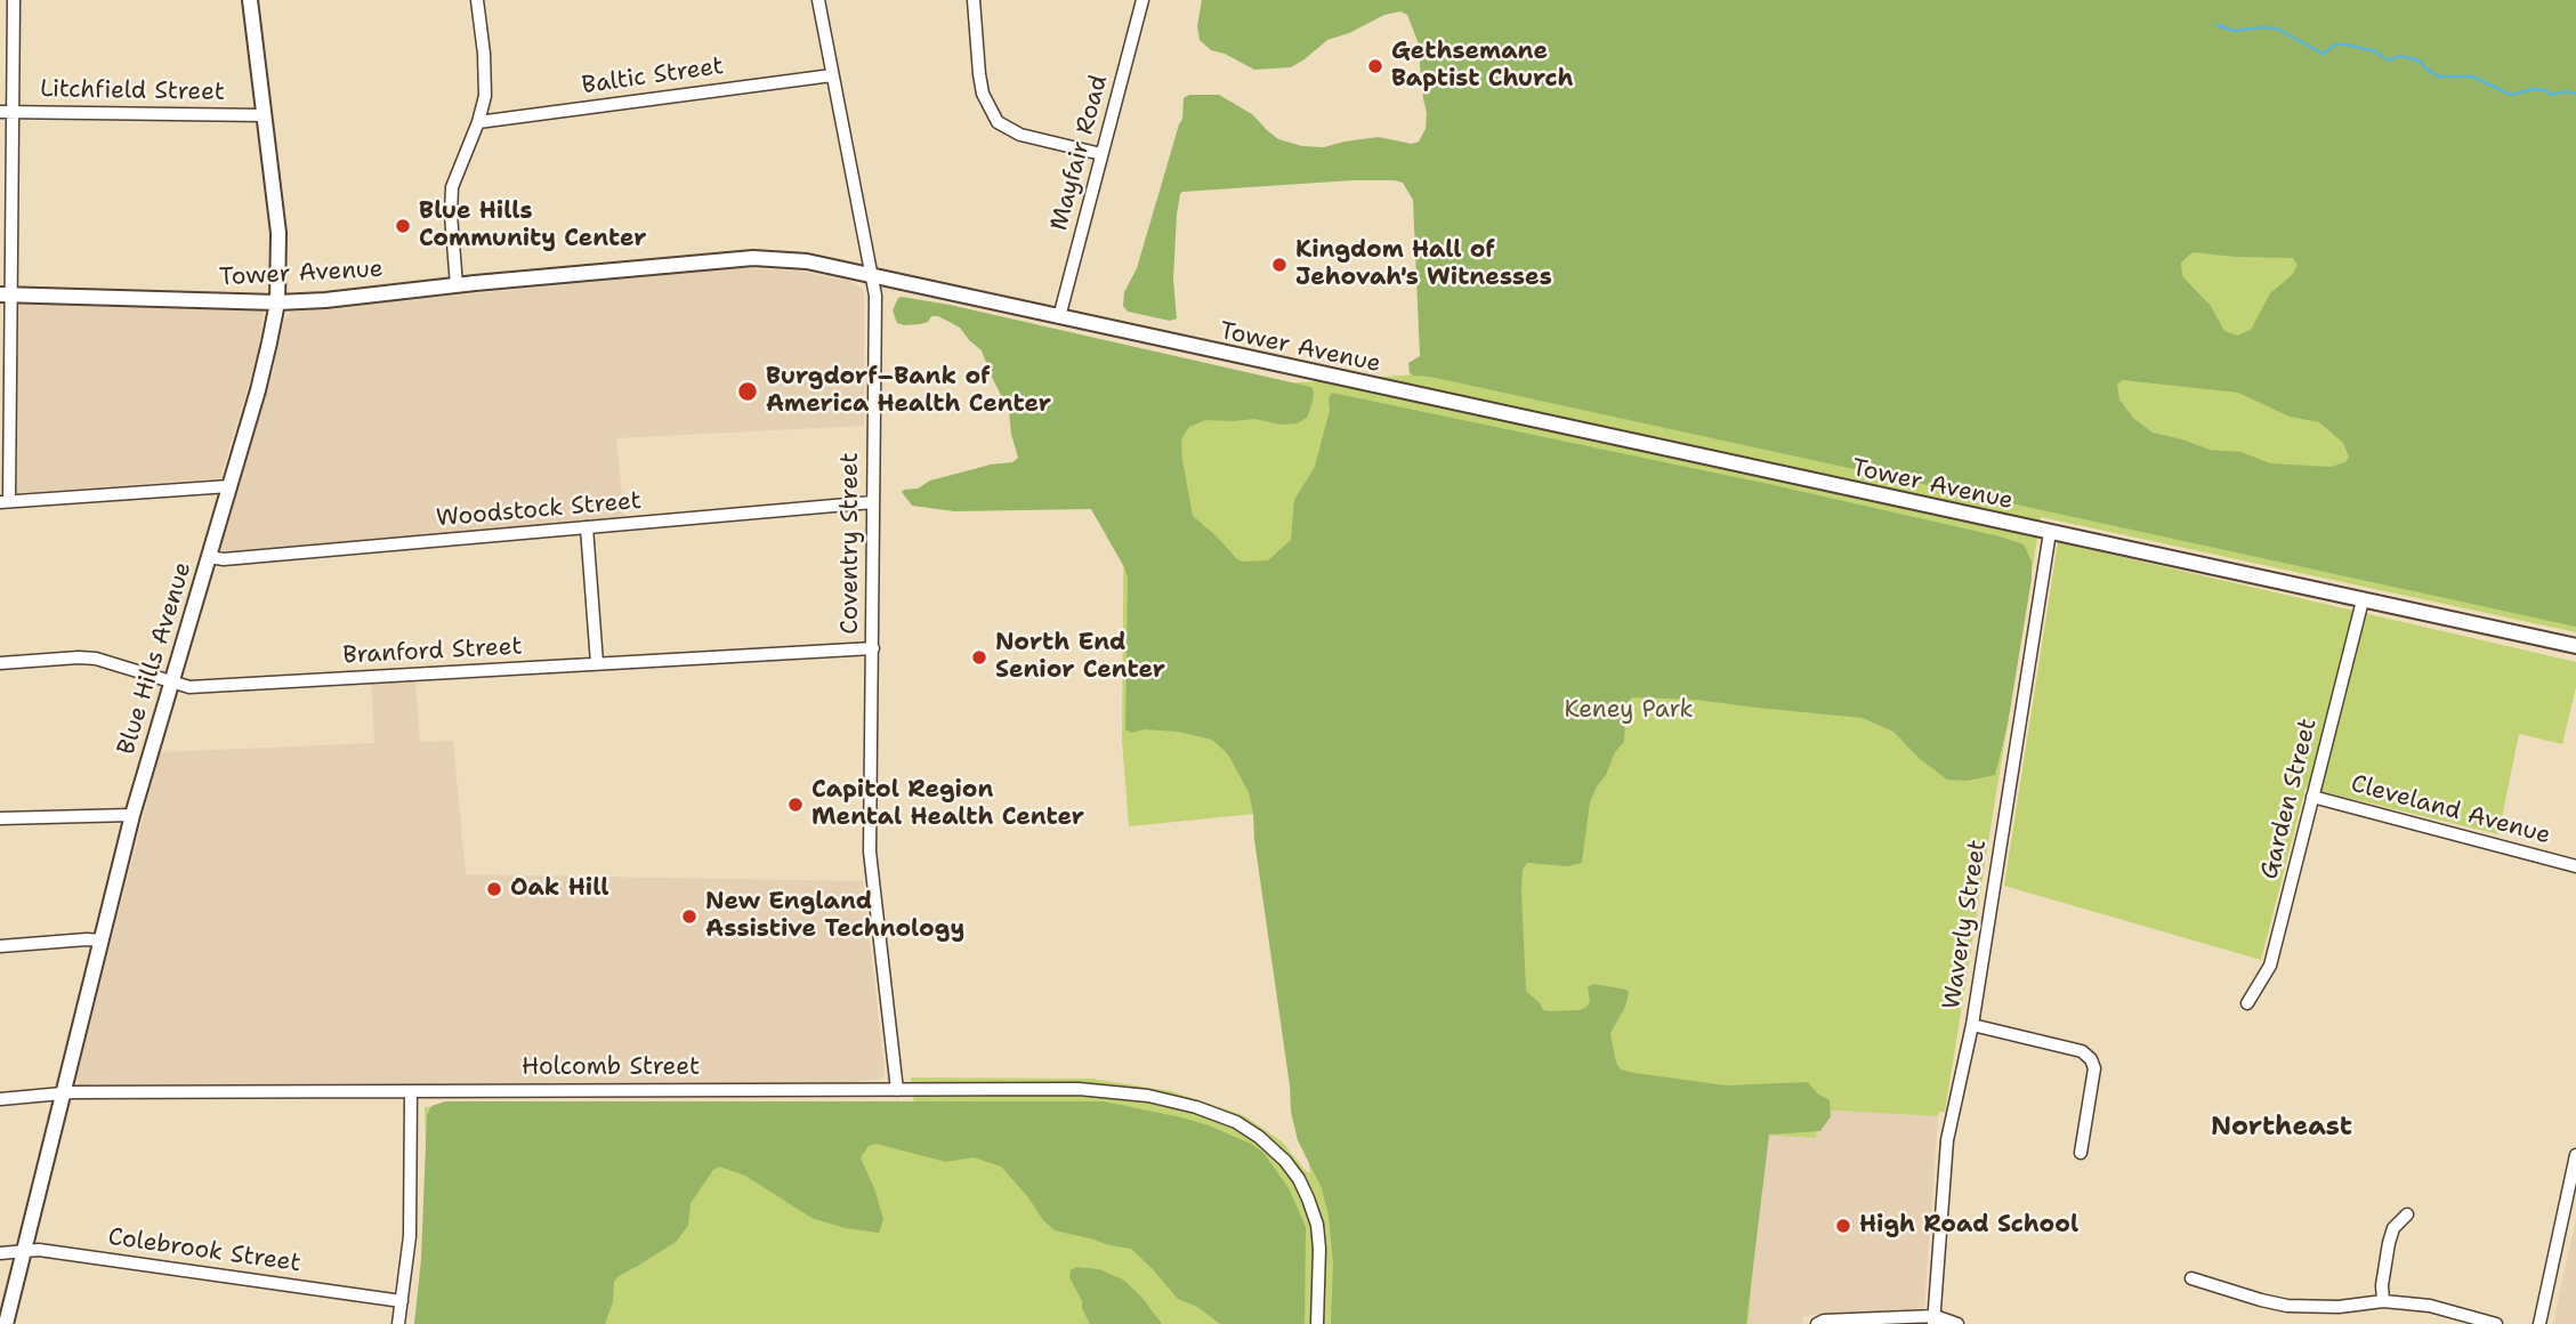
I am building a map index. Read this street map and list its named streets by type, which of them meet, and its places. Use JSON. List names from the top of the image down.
{
  "streets": {
    "main road": ["Tower Avenue", "Blue Hills Avenue"],
    "street": [
      "Baltic Street",
      "Litchfield Street",
      "Mayfair Road",
      "Woodstock Street",
      "Coventry Street",
      "Branford Street",
      "Garden Street",
      "Cleveland Avenue",
      "Waverly Street",
      "Holcomb Street",
      "Colebrook Street"
    ]
  },
  "crossings": [
    ["Baltic Street", "Coventry Street"],
    ["Litchfield Street", "Blue Hills Avenue"],
    ["Mayfair Road", "Tower Avenue"],
    ["Tower Avenue", "Coventry Street"],
    ["Tower Avenue", "Blue Hills Avenue"],
    ["Tower Avenue", "Garden Street"],
    ["Tower Avenue", "Waverly Street"],
    ["Woodstock Street", "Coventry Street"],
    ["Woodstock Street", "Blue Hills Avenue"],
    ["Coventry Street", "Branford Street"],
    ["Coventry Street", "Holcomb Street"],
    ["Branford Street", "Blue Hills Avenue"],
    ["Blue Hills Avenue", "Holcomb Street"],
    ["Blue Hills Avenue", "Colebrook Street"],
    ["Garden Street", "Cleveland Avenue"]
  ],
  "districts": ["Northeast"],
  "parks": ["Keney Park"],
  "places": [
    "Gethsemane Baptist Church",
    "Blue Hills Community Center",
    "Kingdom Hall of Jehovah's Witnesses",
    "Burgdorf–Bank of America Health Center",
    "North End Senior Center",
    "Capitol Region Mental Health Center",
    "Oak Hill",
    "New England Assistive Technology",
    "High Road School"
  ]
}
